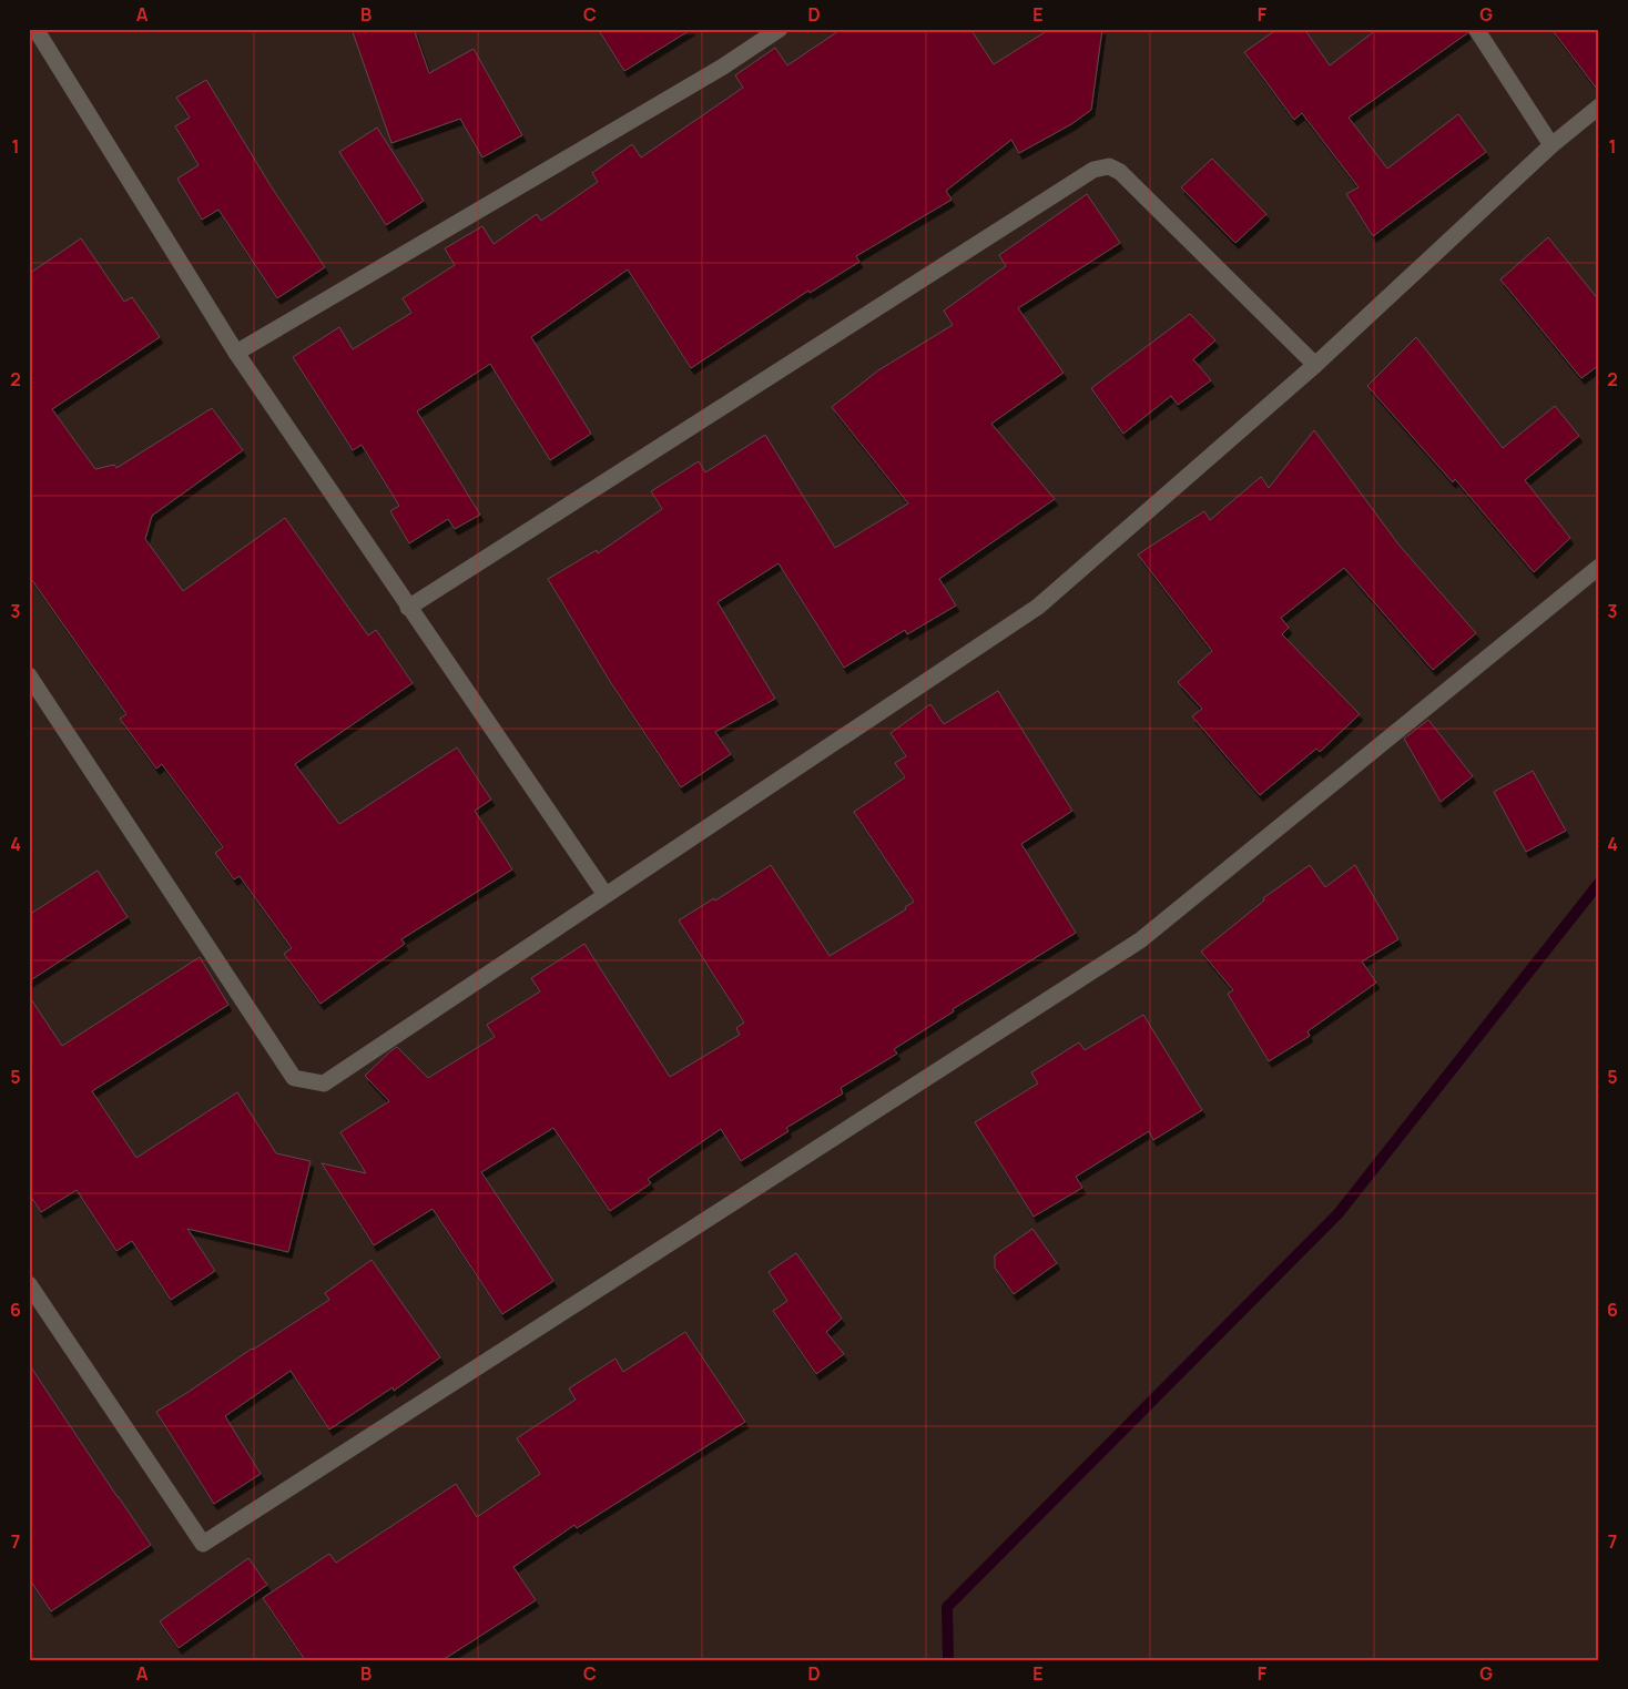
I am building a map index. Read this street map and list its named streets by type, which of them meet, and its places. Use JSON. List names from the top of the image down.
{
  "grid": {
    "columns": [
      "A",
      "B",
      "C",
      "D",
      "E",
      "F",
      "G"
    ],
    "rows": [
      "1",
      "2",
      "3",
      "4",
      "5",
      "6",
      "7"
    ]
  }
}
